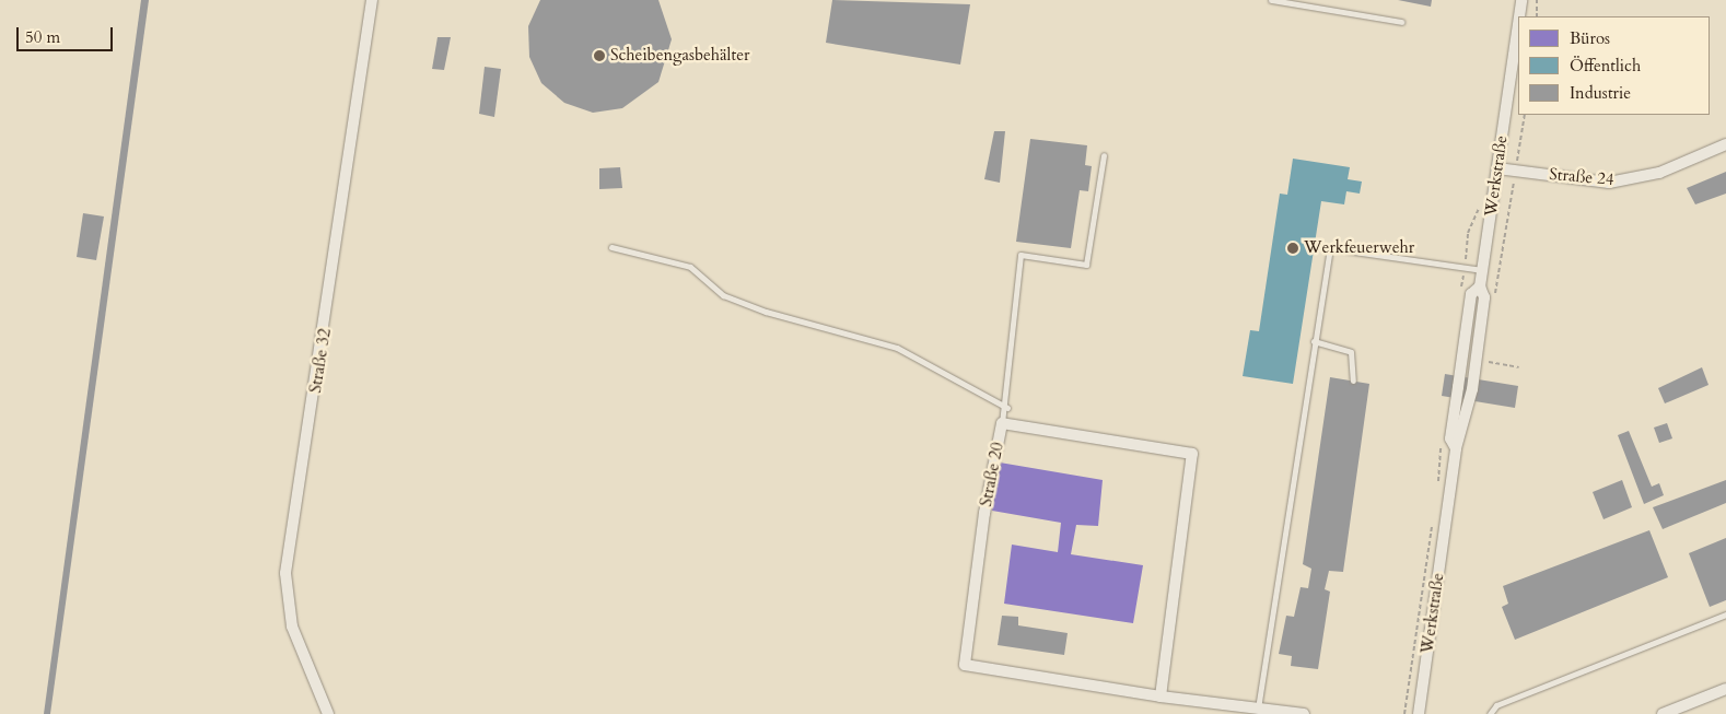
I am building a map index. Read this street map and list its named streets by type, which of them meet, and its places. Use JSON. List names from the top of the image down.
{
  "streets": {
    "street": [
      "Werkstraße",
      "Straße 24",
      "Straße 32",
      "Straße 20"
    ]
  },
  "crossings": [
    ["Werkstraße", "Straße 24"]
  ],
  "places": ["Scheibengasbehälter", "Werkfeuerwehr"],
  "legend": ["Büros", "Öffentlich", "Industrie"],
  "scale_bar": "50 m"
}
